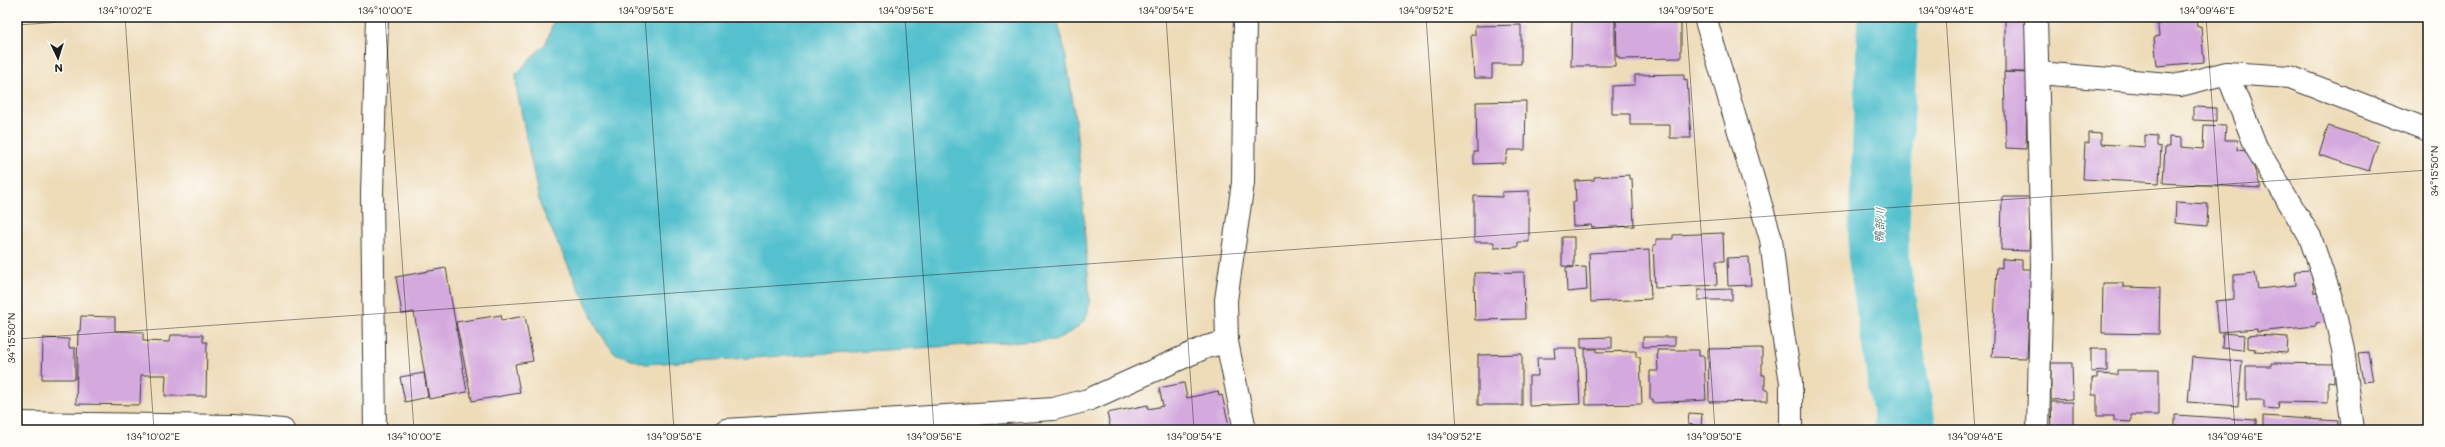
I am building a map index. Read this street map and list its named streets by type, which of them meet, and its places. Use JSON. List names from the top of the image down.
{
  "water": ["鴨部川"],
  "north": "bottom",
  "coordinates": [
    "134°10'02\"E",
    "134°10'00\"E",
    "134°09'58\"E",
    "134°09'56\"E",
    "134°09'54\"E",
    "134°09'52\"E",
    "134°09'50\"E",
    "134°09'48\"E",
    "134°09'46\"E",
    "34°15'50\"N"
  ]
}
